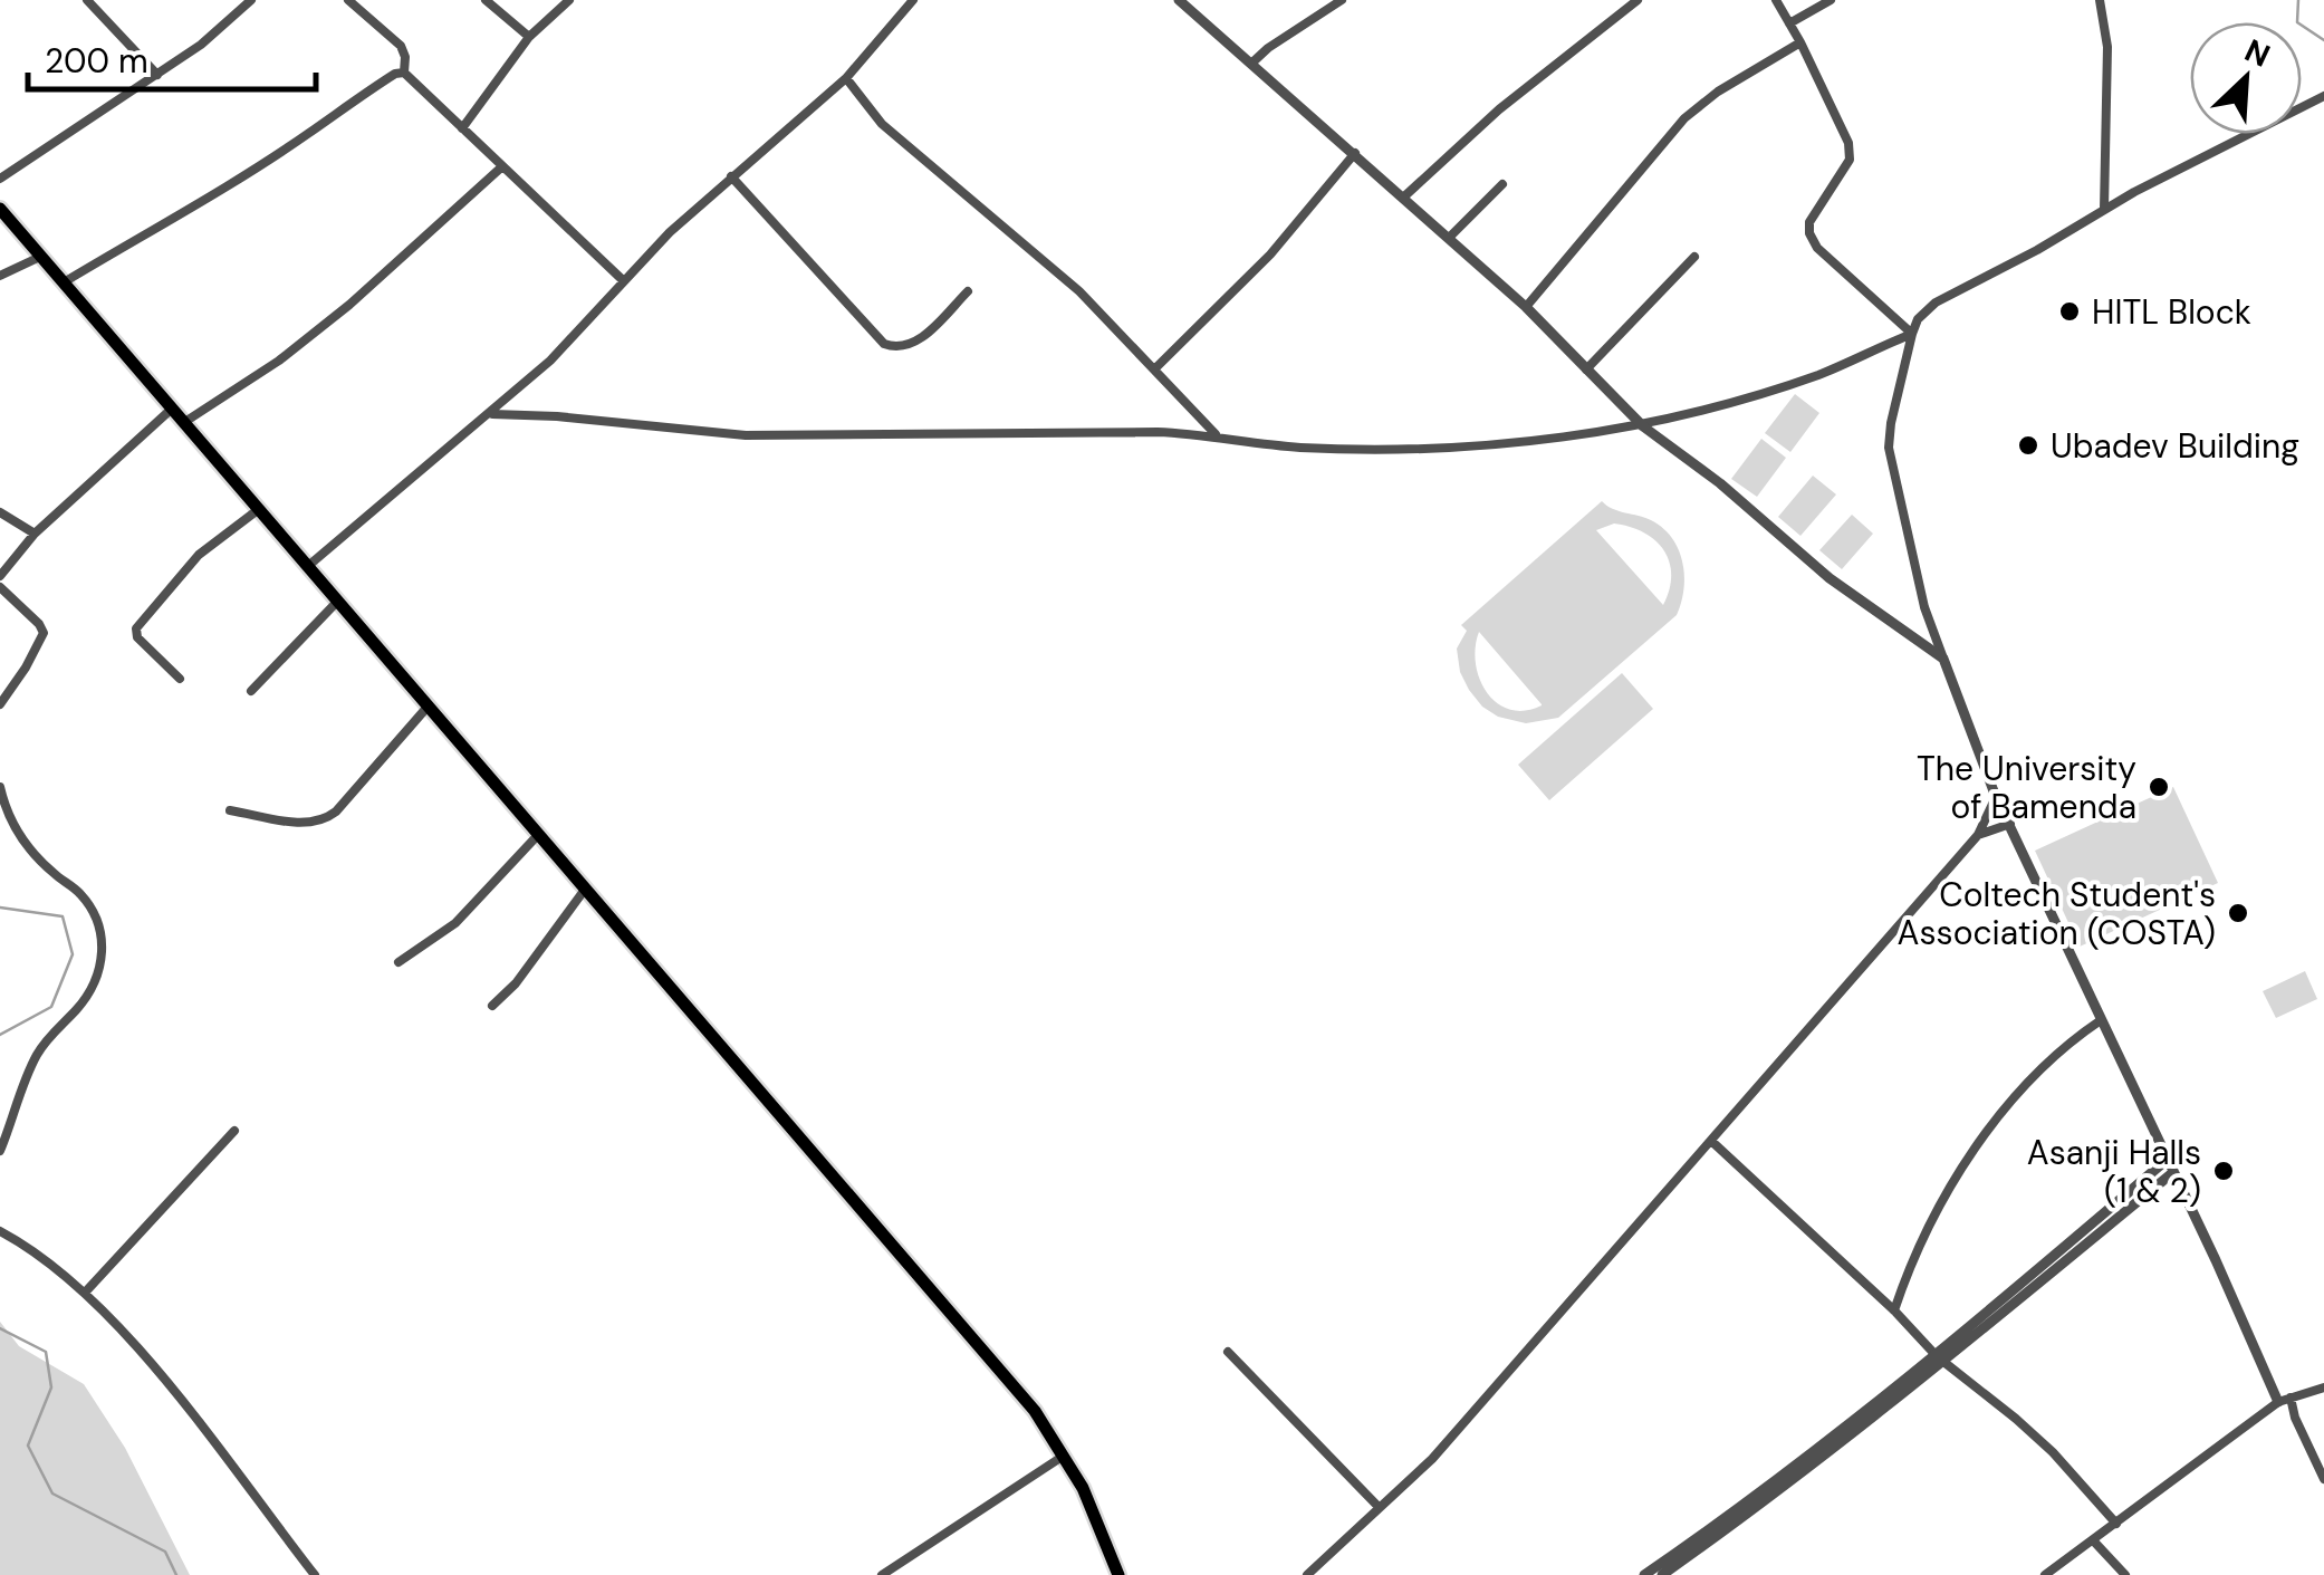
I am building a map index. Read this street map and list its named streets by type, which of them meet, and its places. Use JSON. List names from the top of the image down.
{
  "places": [
    "HITL Block",
    "Ubadev Building",
    "The University of Bamenda",
    "Coltech Student's Association (COSTA)",
    "Asanji Halls (1 & 2)"
  ],
  "scale_bar": "200 m",
  "north": "top right"
}
